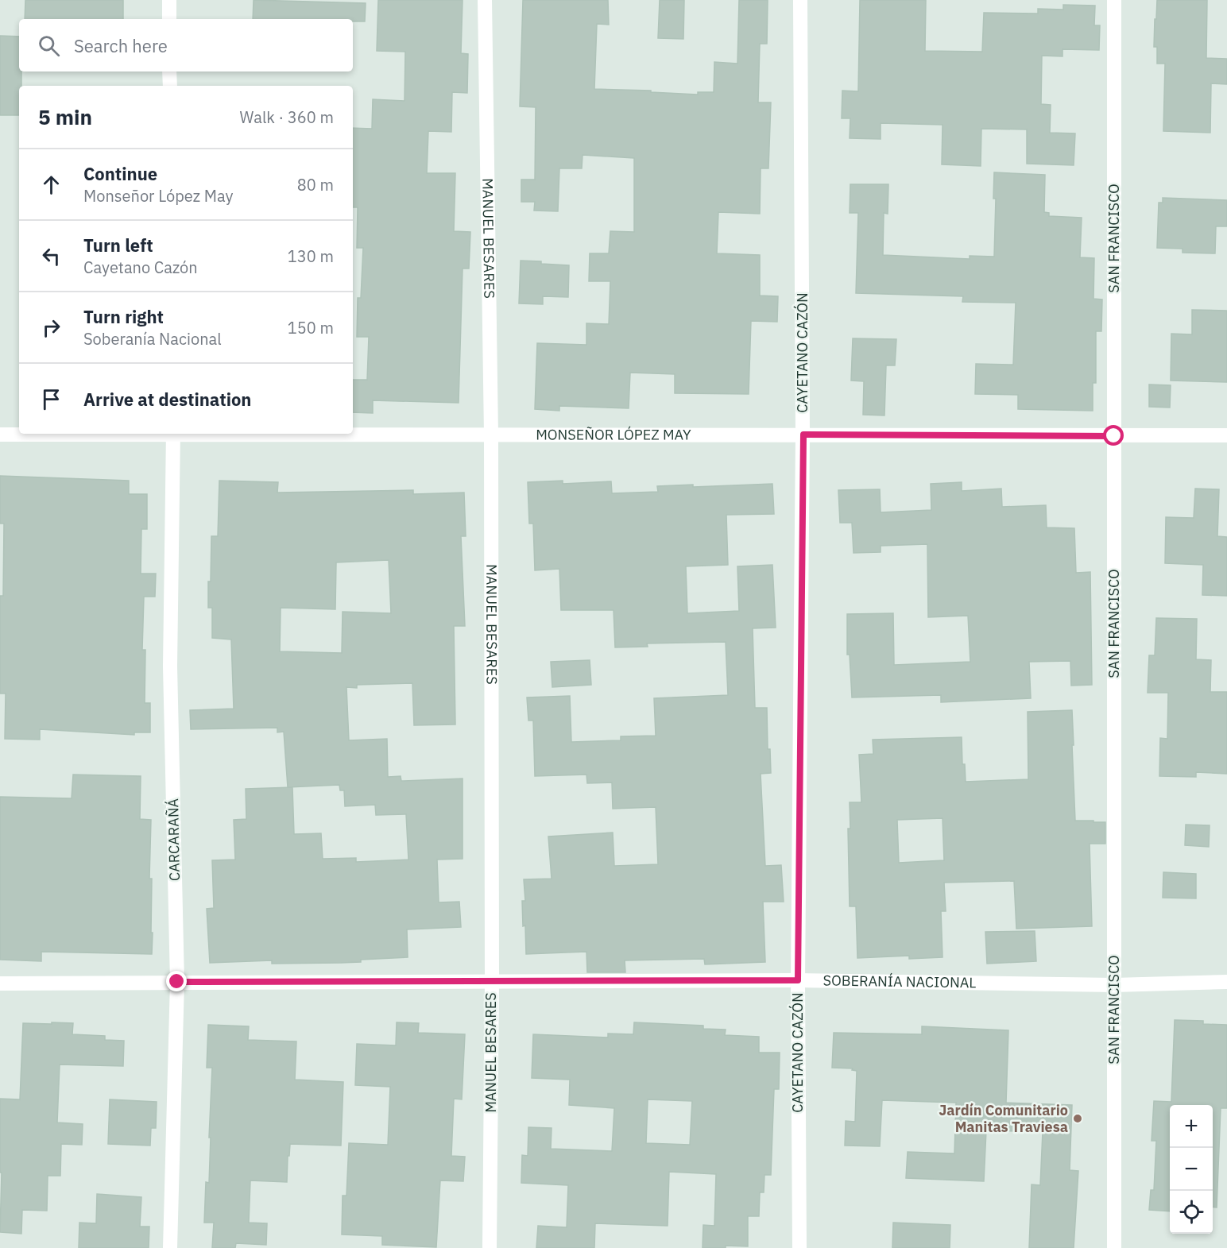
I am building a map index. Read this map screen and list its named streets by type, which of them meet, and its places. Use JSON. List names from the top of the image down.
{
  "streets": {
    "street": [
      "MANUEL BESARES",
      "SAN FRANCISCO",
      "CAYETANO CAZÓN",
      "MONSEÑOR LÓPEZ MAY",
      "CARCARAÑÁ",
      "SOBERANÍA NACIONAL"
    ]
  },
  "crossings": [
    ["MANUEL BESARES", "MONSEÑOR LÓPEZ MAY"],
    ["MANUEL BESARES", "SOBERANÍA NACIONAL"],
    ["SAN FRANCISCO", "MONSEÑOR LÓPEZ MAY"],
    ["SAN FRANCISCO", "SOBERANÍA NACIONAL"],
    ["CAYETANO CAZÓN", "MONSEÑOR LÓPEZ MAY"],
    ["CAYETANO CAZÓN", "SOBERANÍA NACIONAL"],
    ["CARCARAÑÁ", "SOBERANÍA NACIONAL"]
  ],
  "places": ["Jardín Comunitario Manitas Traviesa"],
  "page": {
    "search": "Search here",
    "heading": ["5 min", "Walk · 360 m"],
    "list": [
      ["Continue", "Monseñor López May", "80 m"],
      ["Turn left", "Cayetano Cazón", "130 m"],
      ["Turn right", "Soberanía Nacional", "150 m"],
      "Arrive at destination"
    ],
    "map_buttons": ["+", "−"]
  }
}
